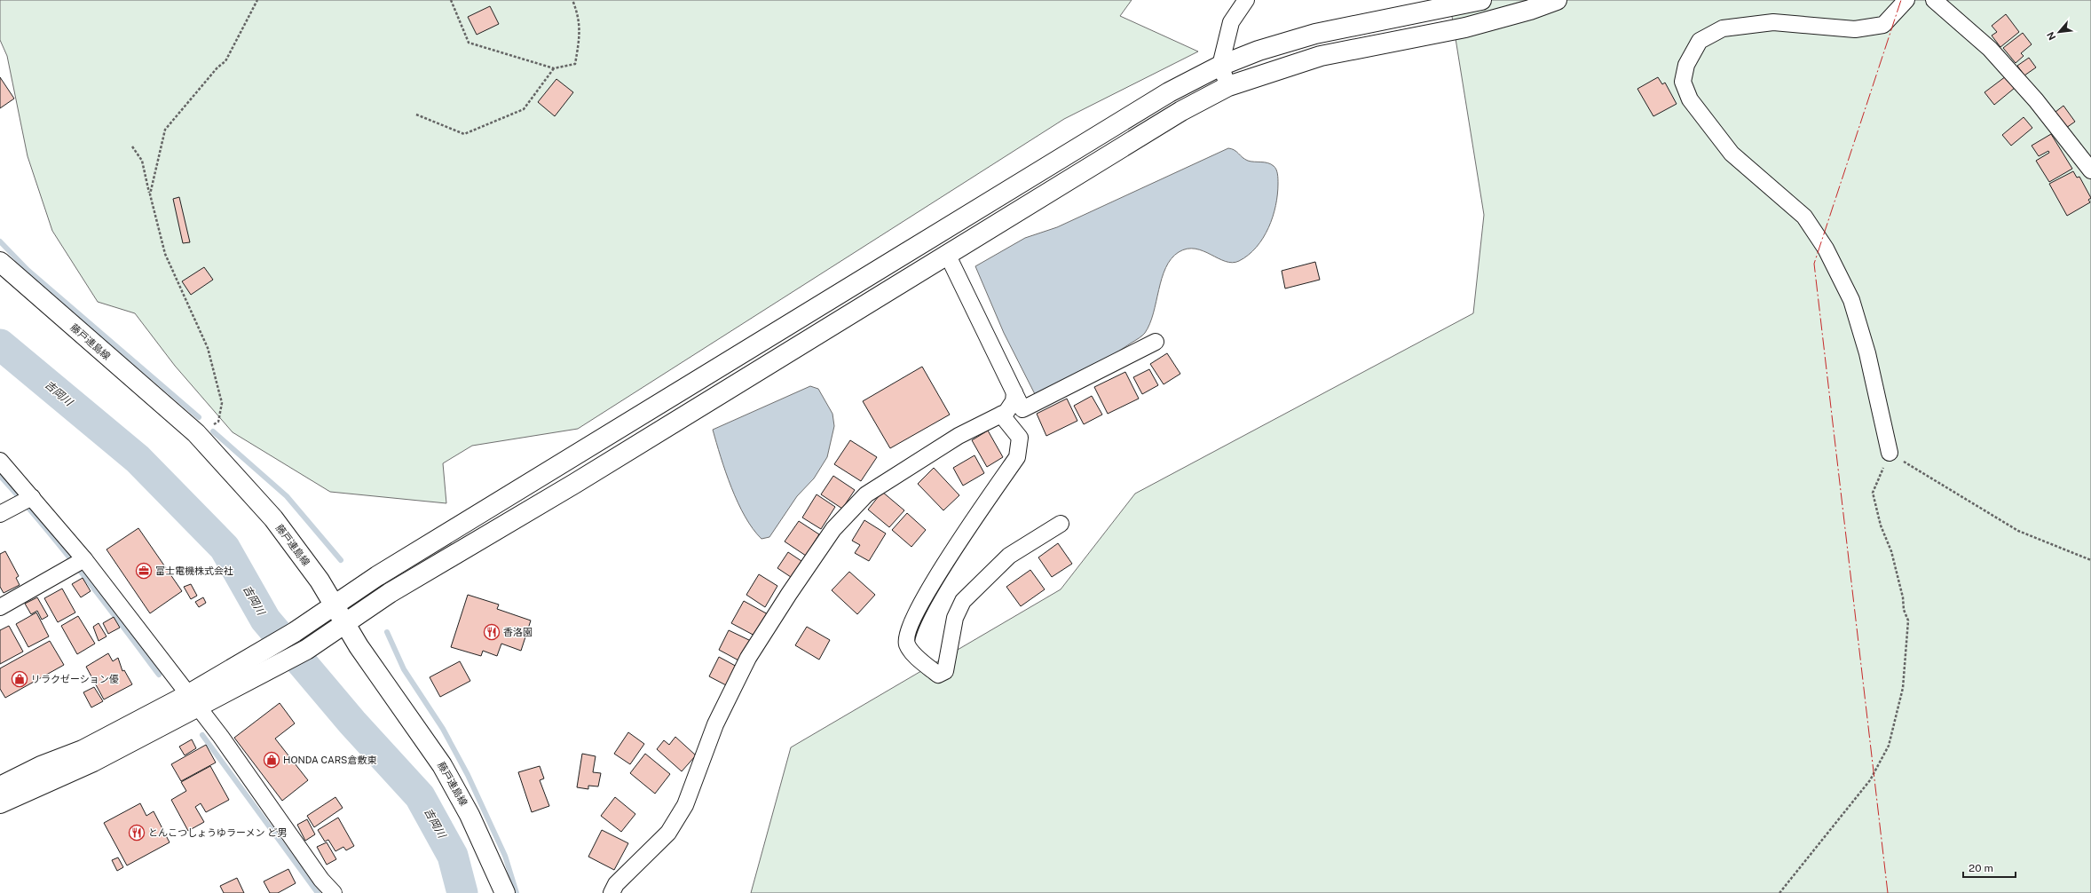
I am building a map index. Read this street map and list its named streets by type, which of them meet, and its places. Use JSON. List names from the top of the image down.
{
  "streets": {
    "street": ["藤戸連島線"]
  },
  "water": ["吉岡川"],
  "places": {
    "office": ["富士電機株式会社"],
    "restaurant": ["香洛園", "とんこつしょうゆラーメン ど男"],
    "shop": ["リラクゼーション優", "HONDA CARS倉敷東"]
  },
  "scale_bar": "20 m",
  "north": "bottom left"
}
